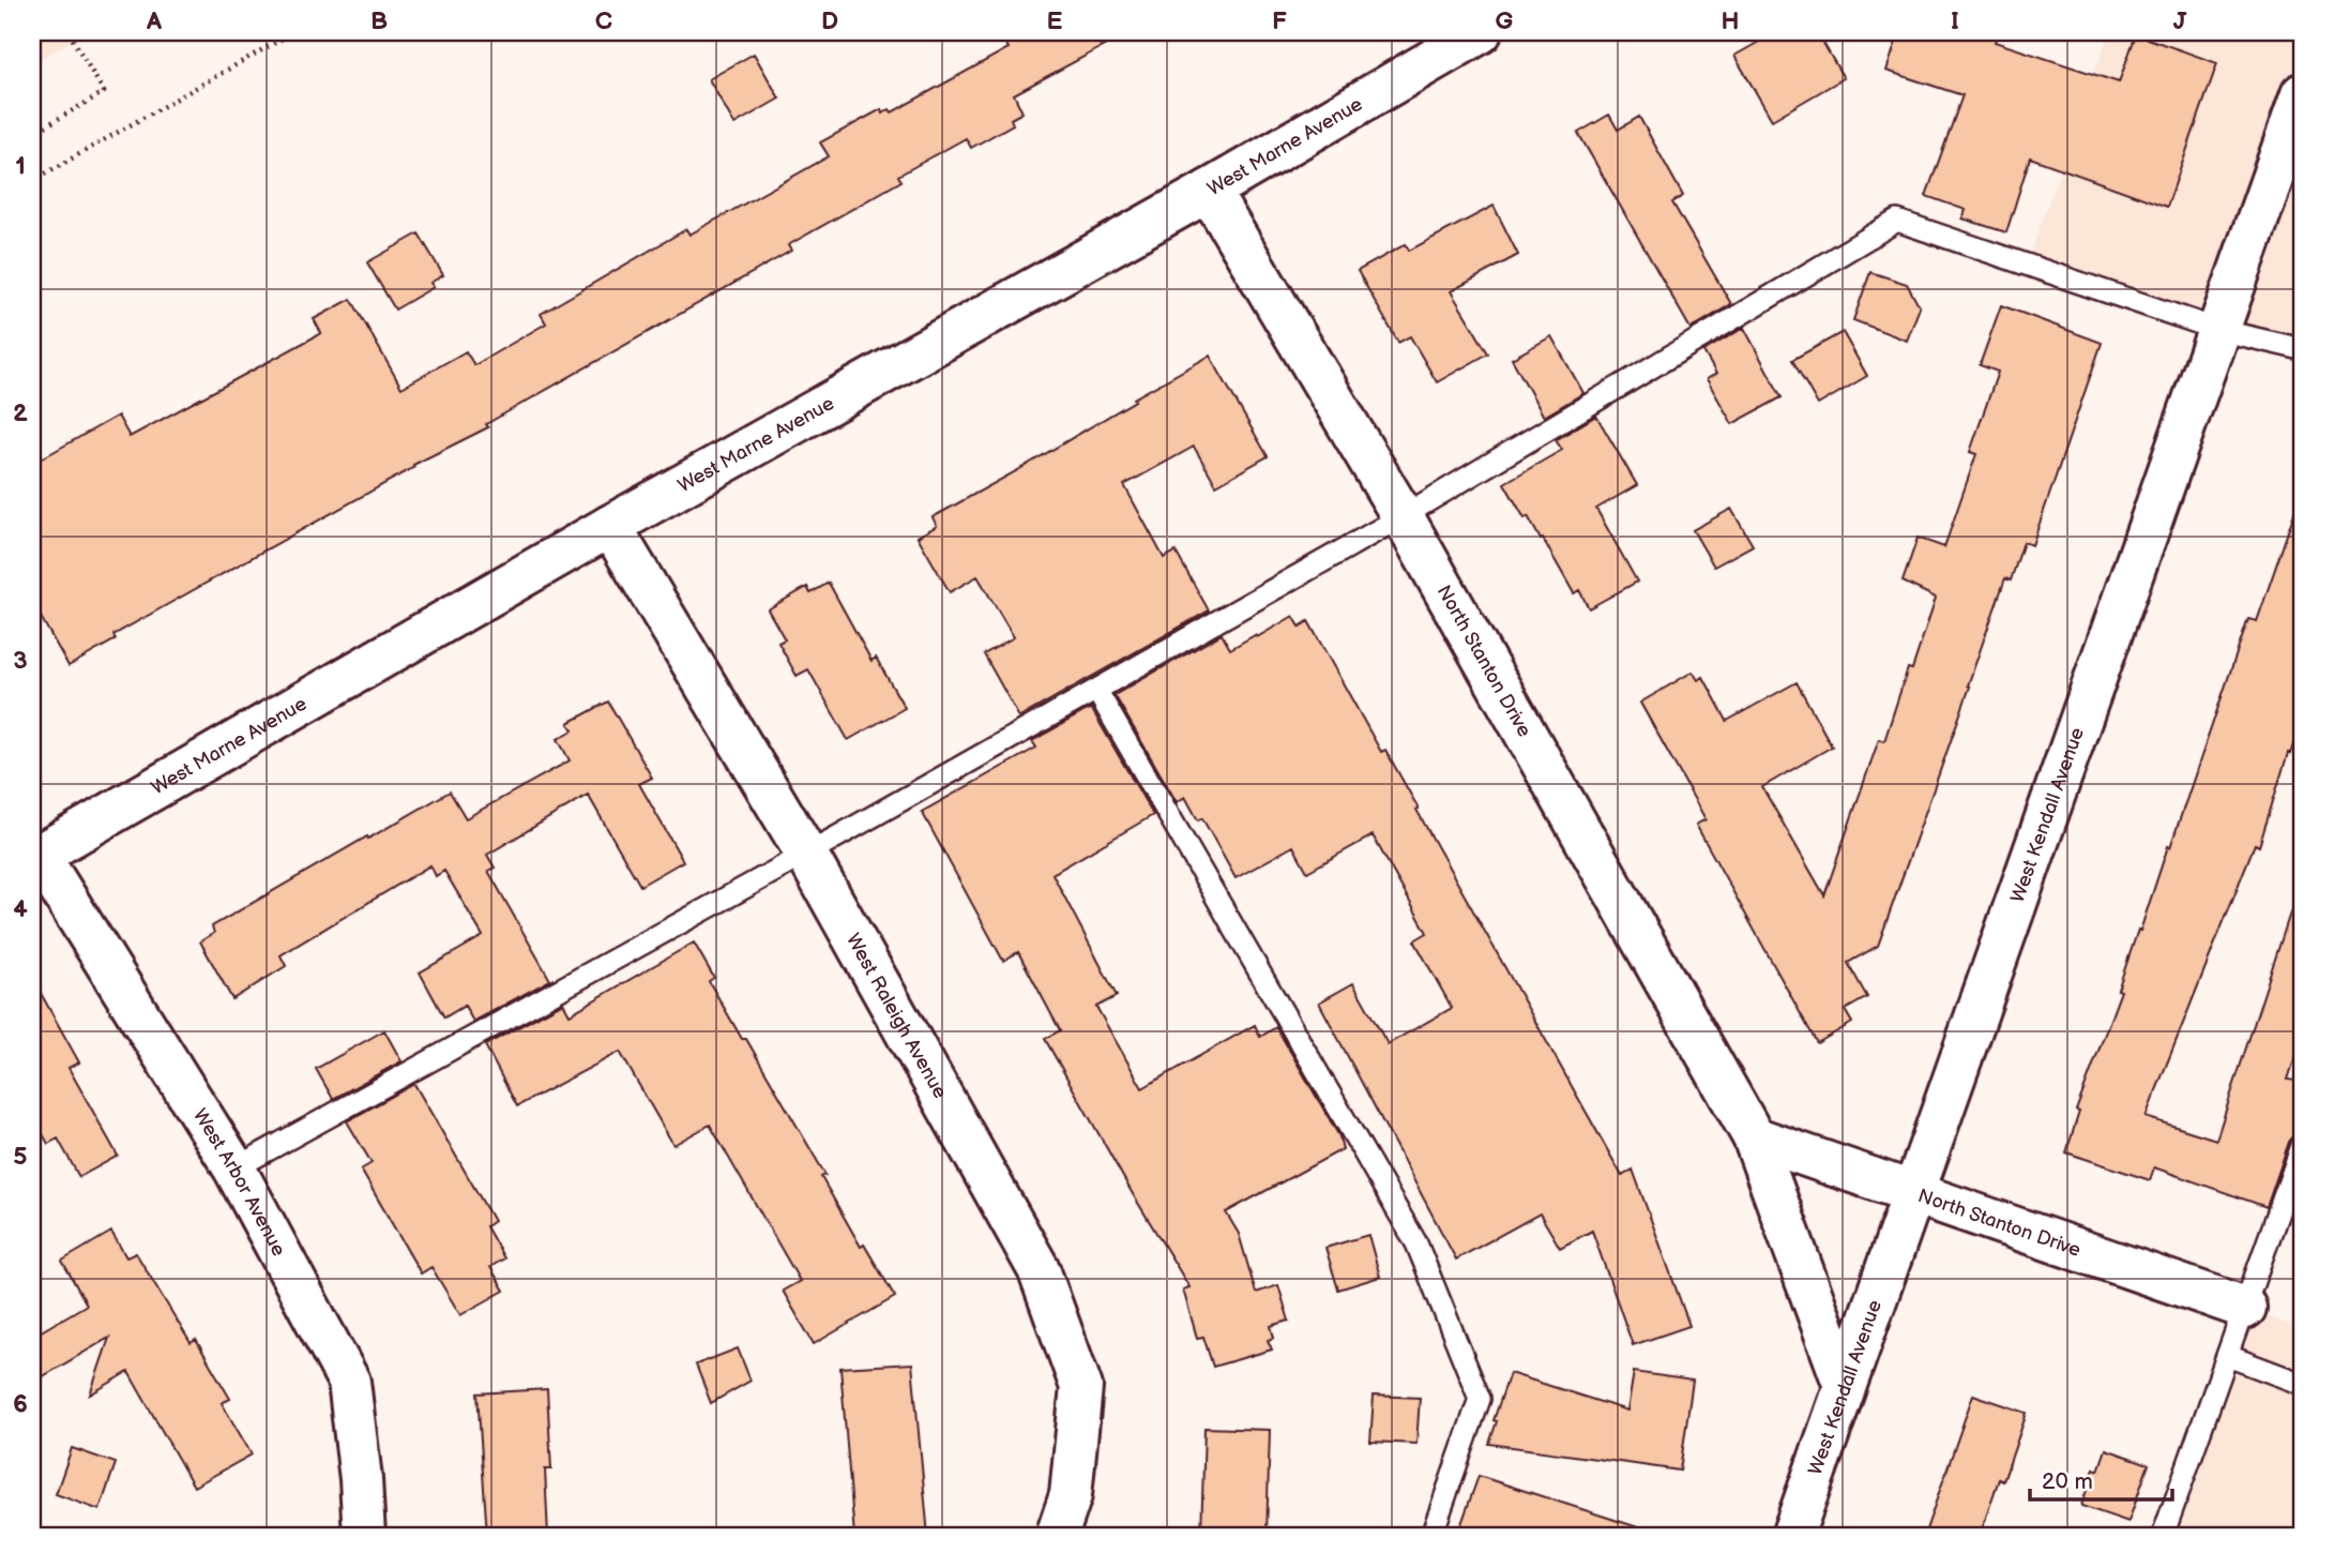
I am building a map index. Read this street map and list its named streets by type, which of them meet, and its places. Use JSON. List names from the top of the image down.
{
  "streets": {
    "street": [
      "West Marne Avenue",
      "North Stanton Drive",
      "West Kendall Avenue",
      "West Raleigh Avenue",
      "West Arbor Avenue"
    ]
  },
  "crossings": [
    ["West Marne Avenue", "North Stanton Drive"],
    ["West Marne Avenue", "West Raleigh Avenue"],
    ["West Marne Avenue", "West Arbor Avenue"],
    ["North Stanton Drive", "West Kendall Avenue"]
  ],
  "scale_bar": "20 m",
  "grid": {
    "columns": [
      "A",
      "B",
      "C",
      "D",
      "E",
      "F",
      "G",
      "H",
      "I",
      "J"
    ],
    "rows": [
      "1",
      "2",
      "3",
      "4",
      "5",
      "6"
    ]
  }
}
